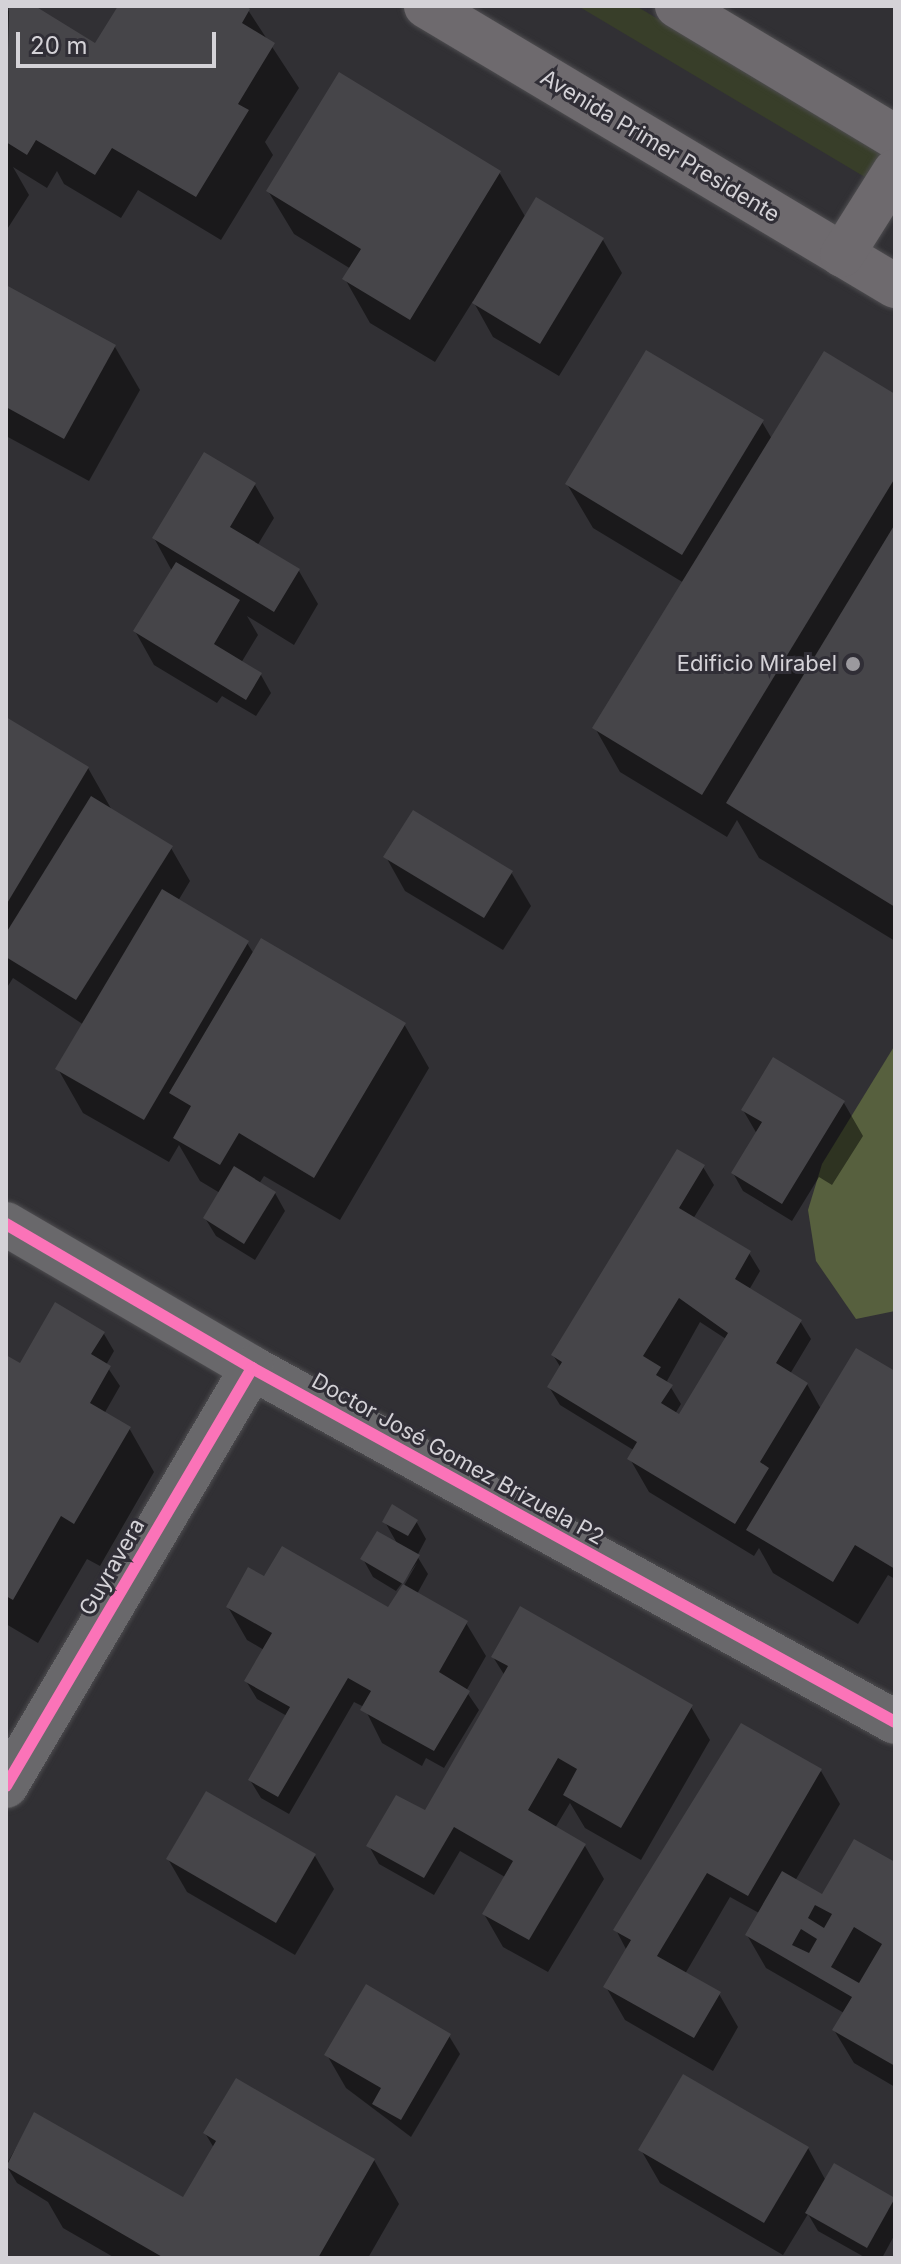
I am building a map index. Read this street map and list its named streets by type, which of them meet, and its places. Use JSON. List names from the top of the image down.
{
  "streets": {
    "main road": ["Avenida Primer Presidente"],
    "street": ["Doctor José Gomez Brizuela P2", "Guyravera"]
  },
  "crossings": [
    ["Doctor José Gomez Brizuela P2", "Guyravera"]
  ],
  "places": ["Edificio Mirabel"],
  "scale_bar": "20 m"
}
